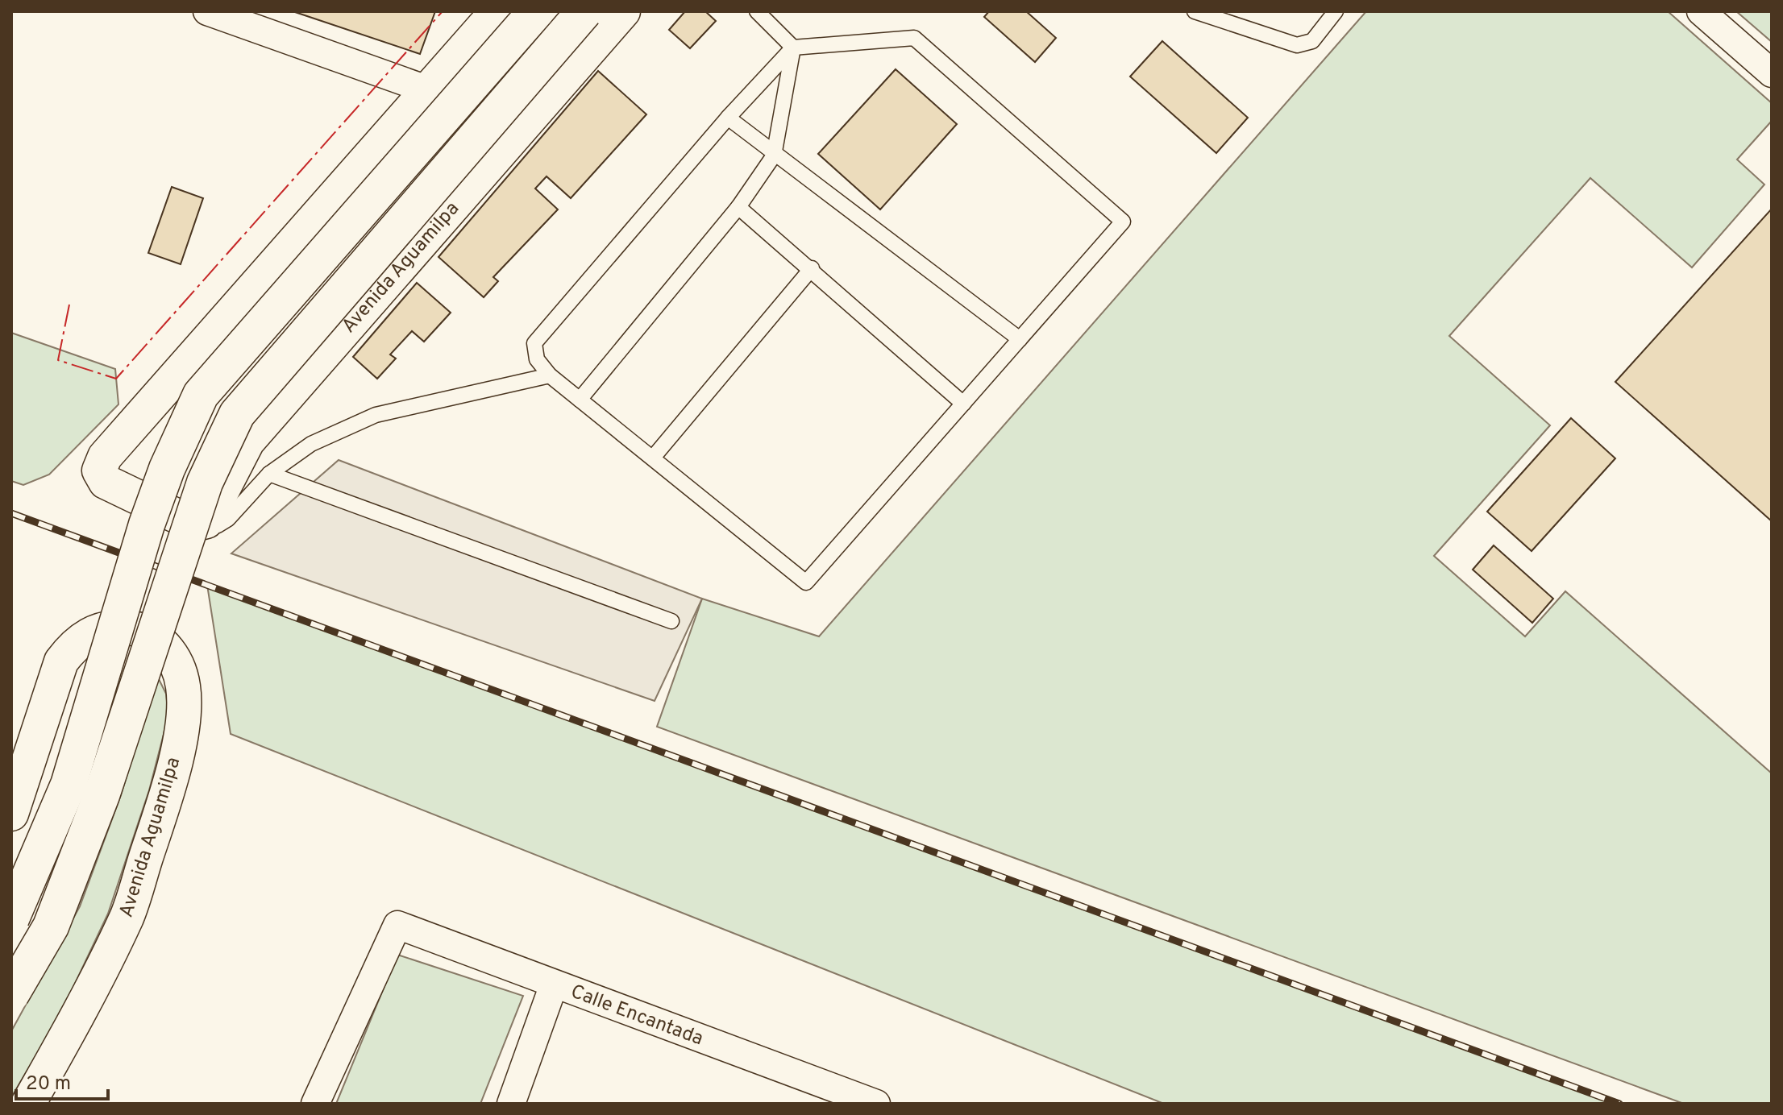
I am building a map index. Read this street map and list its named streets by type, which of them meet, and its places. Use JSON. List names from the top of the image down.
{
  "streets": {
    "main road": ["Avenida Aguamilpa"],
    "street": ["Calle Encantada"]
  },
  "scale_bar": "20 m"
}
